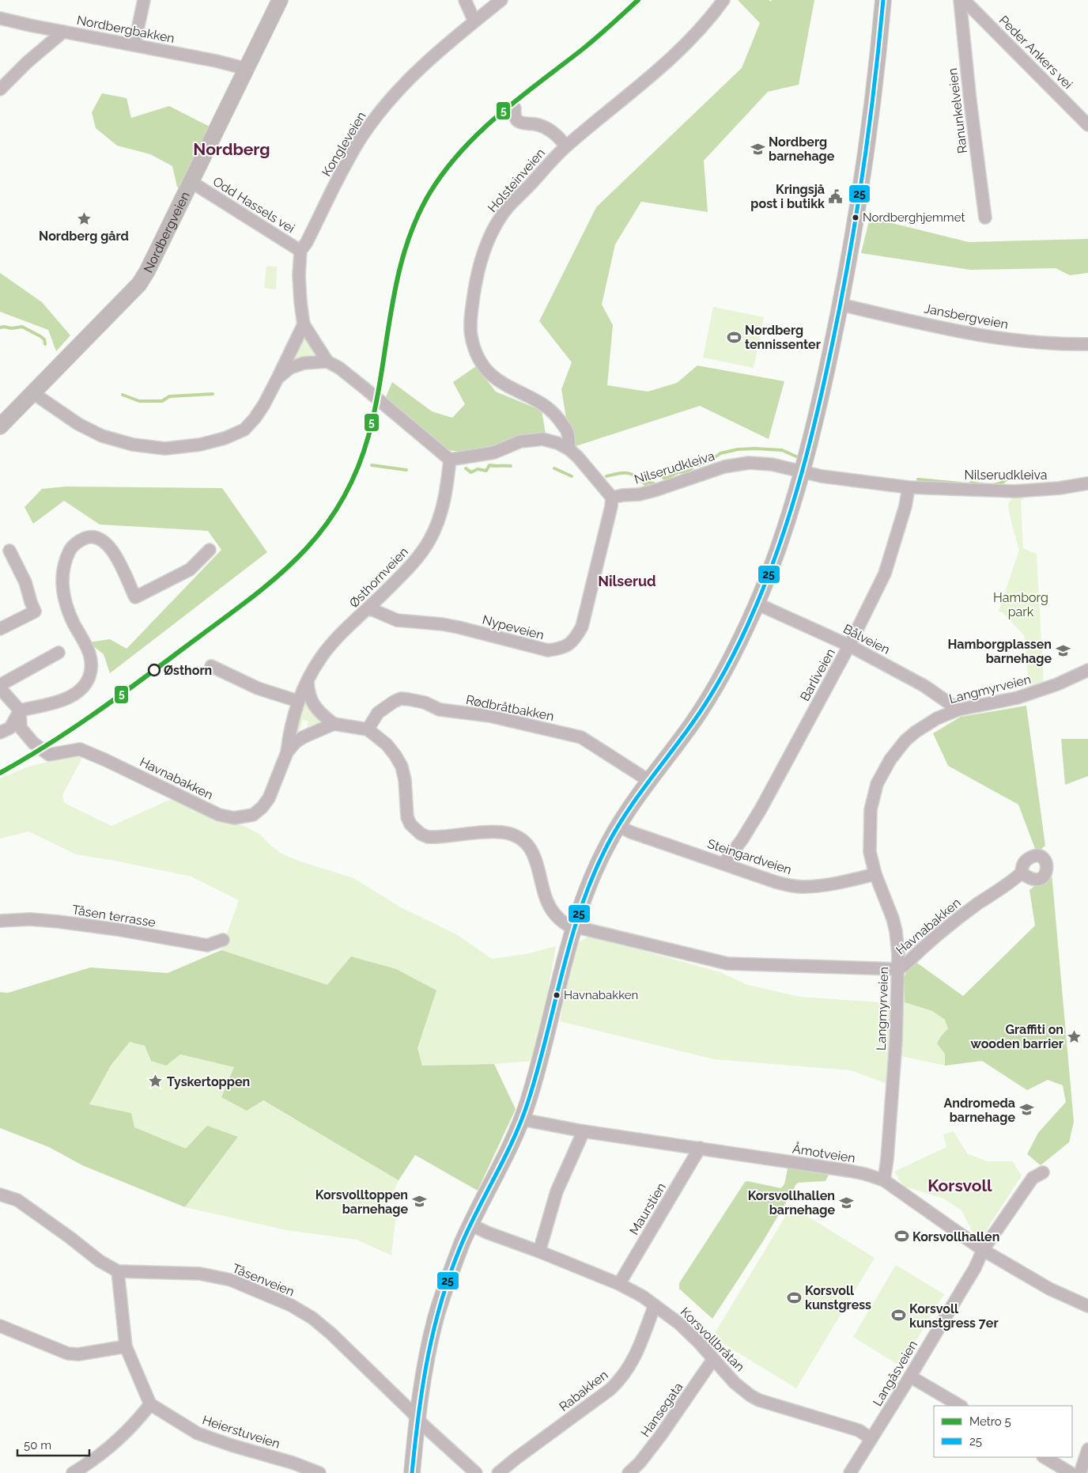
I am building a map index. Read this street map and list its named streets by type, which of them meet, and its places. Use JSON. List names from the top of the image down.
{
  "streets": {
    "main road": ["Nordbergveien"],
    "street": [
      "Nordbergbakken",
      "Peder Ankers vei",
      "Ranunkelveien",
      "Kongleveien",
      "Holsteinveien",
      "Odd Hassels vei",
      "Jansbergveien",
      "Nilserudkleiva",
      "Østhornveien",
      "Nypeveien",
      "Bålveien",
      "Barliveien",
      "Langmyrveien",
      "Rødbråtbakken",
      "Havnabakken",
      "Steingardveien",
      "Tåsen terrasse",
      "Åmotveien",
      "Maurstien",
      "Tåsenveien",
      "Korsvollbråtan",
      "Langåsveien",
      "Rabakken",
      "Hansegata",
      "Heierstuveien"
    ]
  },
  "crossings": [
    ["Nordbergbakken", "Nordbergveien"],
    ["Kongleveien", "Odd Hassels vei"],
    ["Odd Hassels vei", "Nordbergveien"],
    ["Nilserudkleiva", "Nypeveien"],
    ["Nilserudkleiva", "Barliveien"],
    ["Østhornveien", "Nypeveien"],
    ["Østhornveien", "Havnabakken"],
    ["Bålveien", "Barliveien"],
    ["Bålveien", "Langmyrveien"],
    ["Barliveien", "Steingardveien"],
    ["Langmyrveien", "Havnabakken"],
    ["Langmyrveien", "Steingardveien"],
    ["Langmyrveien", "Åmotveien"],
    ["Rødbråtbakken", "Havnabakken"],
    ["Åmotveien", "Maurstien"],
    ["Åmotveien", "Langåsveien"],
    ["Maurstien", "Korsvollbråtan"],
    ["Korsvollbråtan", "Langåsveien"],
    ["Korsvollbråtan", "Rabakken"],
    ["Korsvollbråtan", "Hansegata"]
  ],
  "districts": ["Nordberg", "Nilserud", "Korsvoll"],
  "parks": ["Hamborg park"],
  "places": {
    "school or university": [
      "Nordberg barnehage",
      "Hamborgplassen barnehage",
      "Andromeda barnehage",
      "Korsvolltoppen barnehage",
      "Korsvollhallen barnehage"
    ],
    "public building": ["Kringsjå post i butikk"],
    "other": ["Nordberghjemmet", "Østhorn", "Havnabakken"],
    "place": ["Nordberg gård", "Graffiti on wooden barrier", "Tyskertoppen"],
    "sports": [
      "Nordberg tennissenter",
      "Korsvollhallen",
      "Korsvoll kunstgress",
      "Korsvoll kunstgress 7er"
    ]
  },
  "lines": ["metro line 5", "transit line 25"],
  "legend": ["Metro 5", "25"],
  "scale_bar": "50 m"
}
